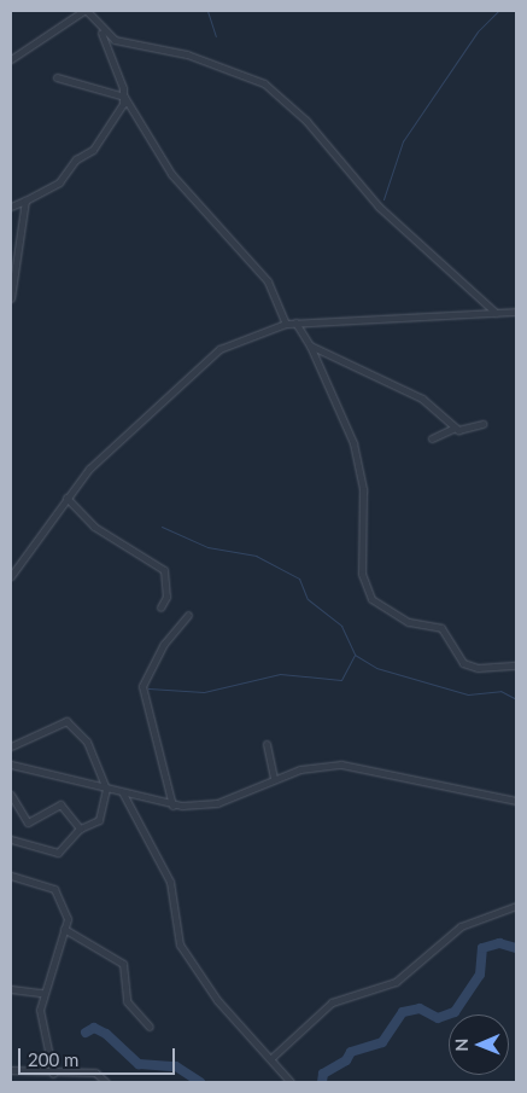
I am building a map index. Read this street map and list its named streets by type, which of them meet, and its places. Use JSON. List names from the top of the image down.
{
  "scale_bar": "200 m",
  "north": "left"
}
